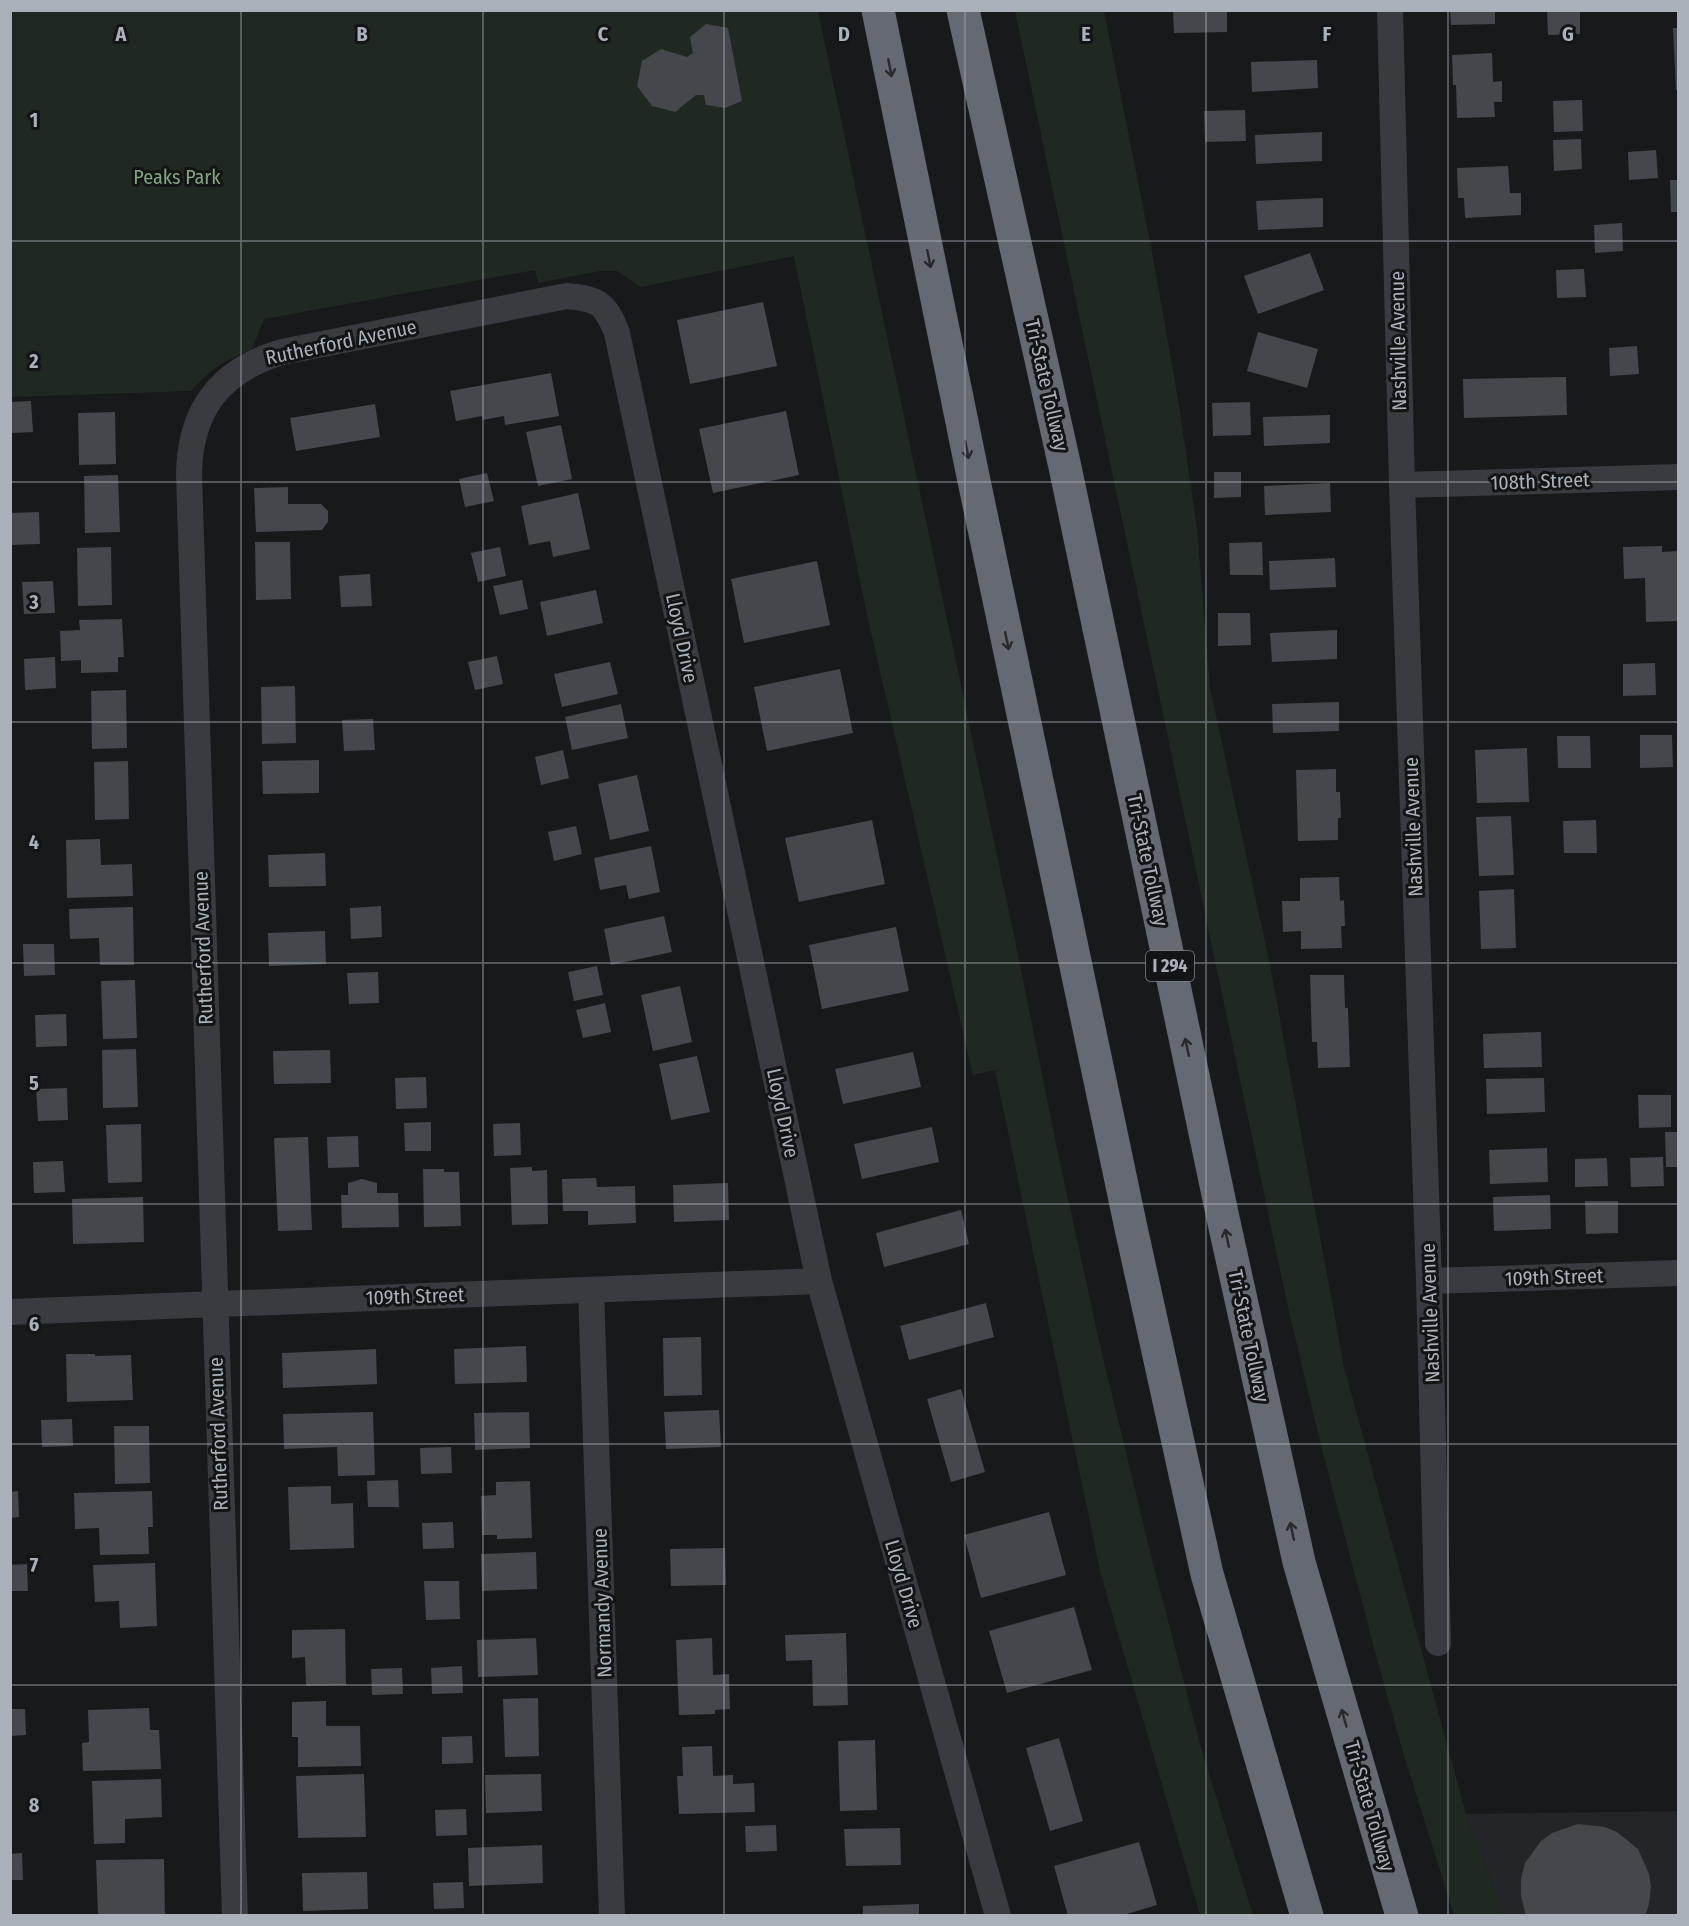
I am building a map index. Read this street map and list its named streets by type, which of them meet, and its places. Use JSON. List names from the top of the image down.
{
  "streets": {
    "highway": ["Tri-State Tollway", "I 294"],
    "street": [
      "Nashville Avenue",
      "Rutherford Avenue",
      "108th Street",
      "Lloyd Drive",
      "109th Street",
      "Normandy Avenue"
    ]
  },
  "crossings": [
    ["Nashville Avenue", "108th Street"],
    ["Nashville Avenue", "109th Street"],
    ["Rutherford Avenue", "Lloyd Drive"],
    ["Rutherford Avenue", "109th Street"],
    ["Lloyd Drive", "109th Street"],
    ["109th Street", "Normandy Avenue"]
  ],
  "parks": ["Peaks Park"],
  "grid": {
    "columns": [
      "A",
      "B",
      "C",
      "D",
      "E",
      "F",
      "G"
    ],
    "rows": [
      "1",
      "2",
      "3",
      "4",
      "5",
      "6",
      "7",
      "8"
    ]
  }
}
